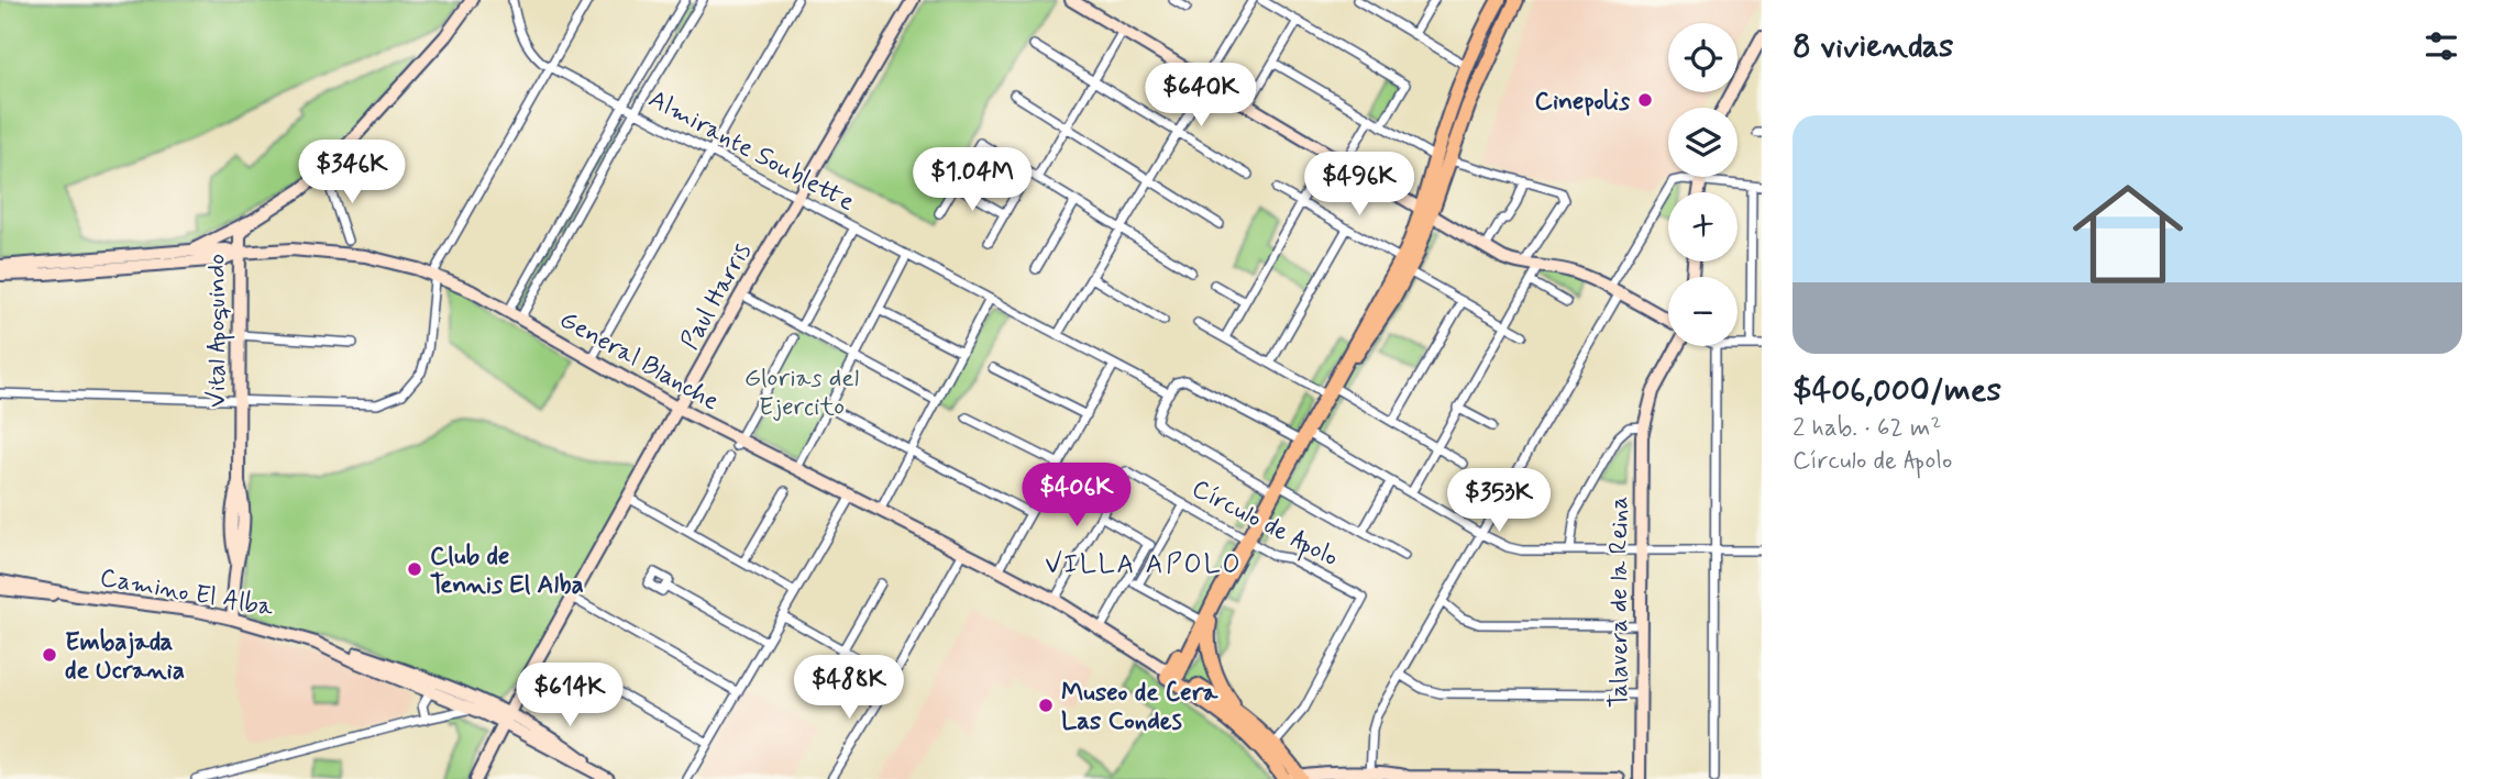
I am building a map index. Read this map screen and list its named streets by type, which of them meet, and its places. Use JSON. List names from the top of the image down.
{
  "streets": {
    "street": [
      "Almirante Soublette",
      "Paul Harris",
      "Vital Apoquindo",
      "General Blanche",
      "Círculo de Apolo",
      "Camino El Alba",
      "Talavera de la Reina"
    ]
  },
  "crossings": [
    ["Almirante Soublette", "Paul Harris"],
    ["Paul Harris", "General Blanche"],
    ["Paul Harris", "Camino El Alba"],
    ["Vital Apoquindo", "General Blanche"],
    ["Vital Apoquindo", "Camino El Alba"],
    ["General Blanche", "Círculo de Apolo"]
  ],
  "districts": ["VILLA APOLO"],
  "parks": ["Glorias del Ejercito"],
  "places": [
    "Cinepolis",
    "Club de Tennis El Alba",
    "Embajada de Ucrania",
    "Museo de Cera Las Condes"
  ],
  "page": {
    "heading": "8 viviendas",
    "map_buttons": ["+", "−"],
    "price": [
      "$640K",
      "$346K",
      "$1.04M",
      "$496K",
      "$406K",
      "$353K",
      "$488K",
      "$614K"
    ],
    "list": [
      {
        "name": "$406,000/mes",
        "note": "2 hab. · 62 m² · Círculo de Apolo"
      }
    ]
  }
}
